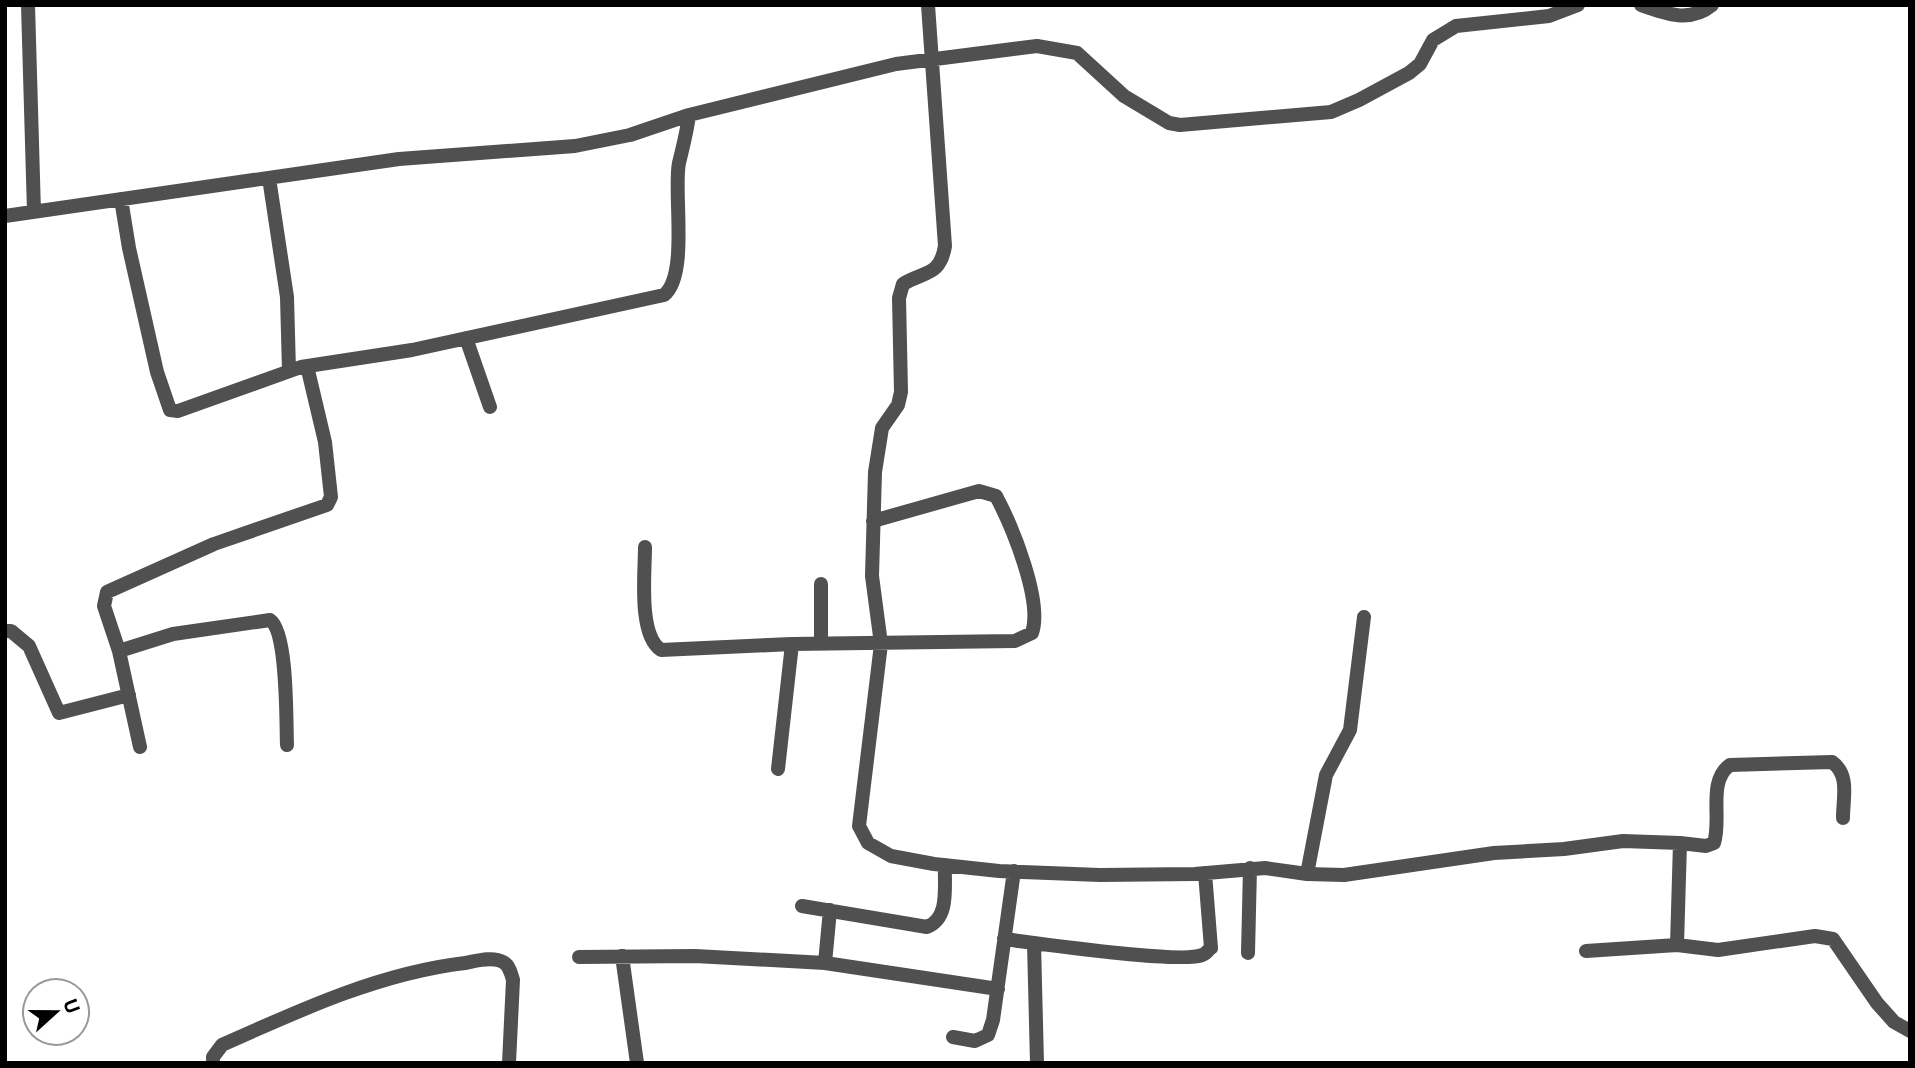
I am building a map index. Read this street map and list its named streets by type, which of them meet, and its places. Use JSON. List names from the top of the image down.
{
  "north": "right"
}
